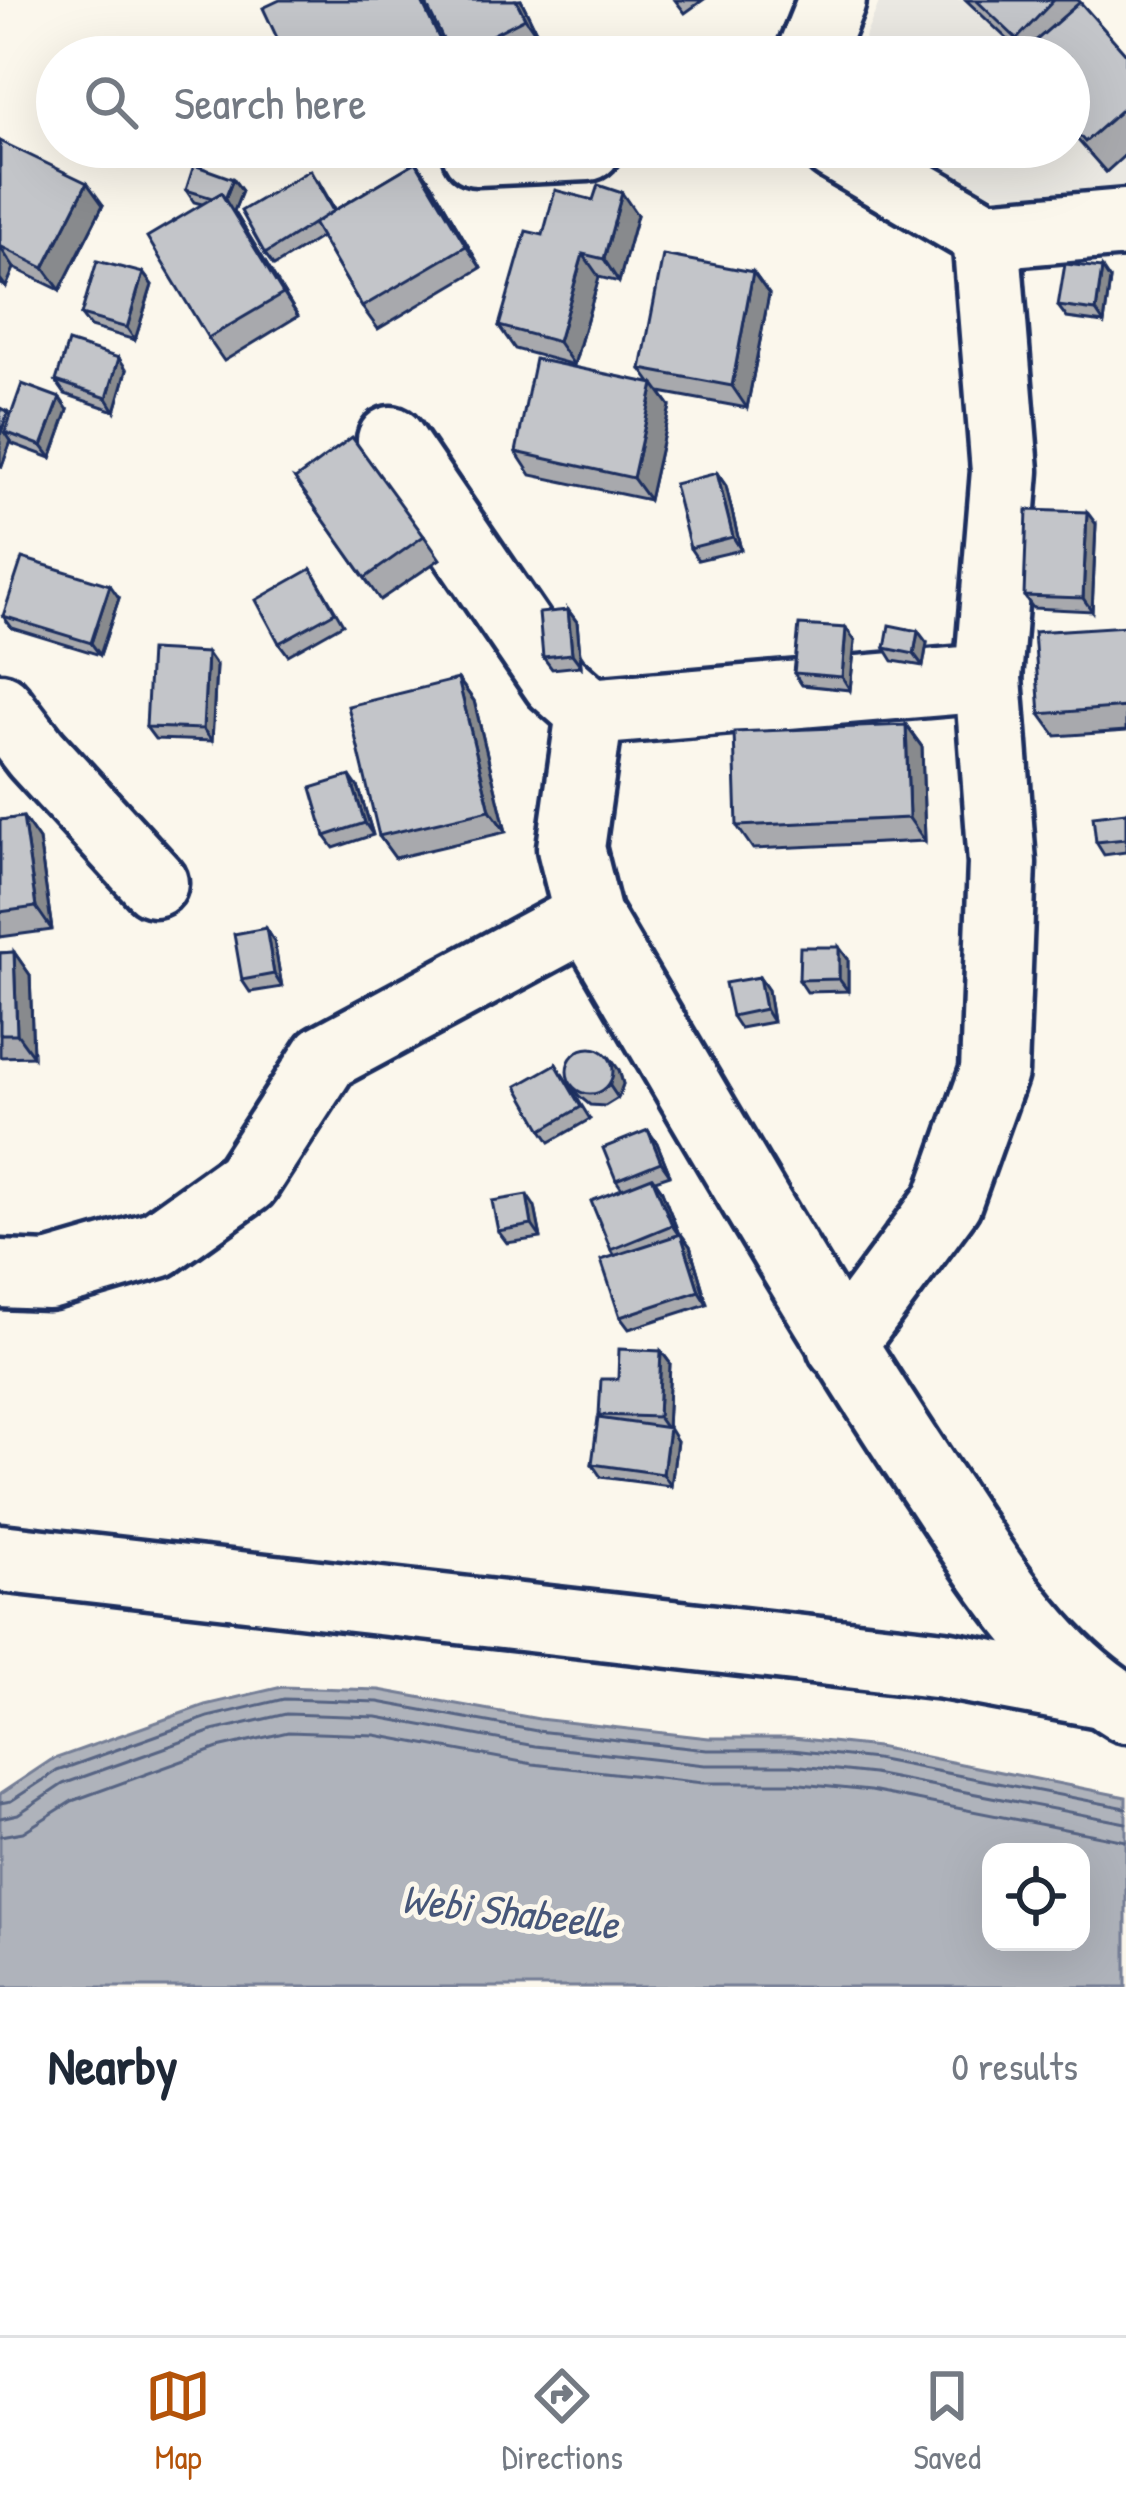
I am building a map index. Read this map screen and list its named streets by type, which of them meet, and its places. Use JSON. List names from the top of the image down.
{
  "water": ["Webi Shabeelle"],
  "page": {
    "search": "Search here",
    "heading": ["Nearby", "0 results"],
    "nav": ["Map", "Directions", "Saved"]
  }
}
